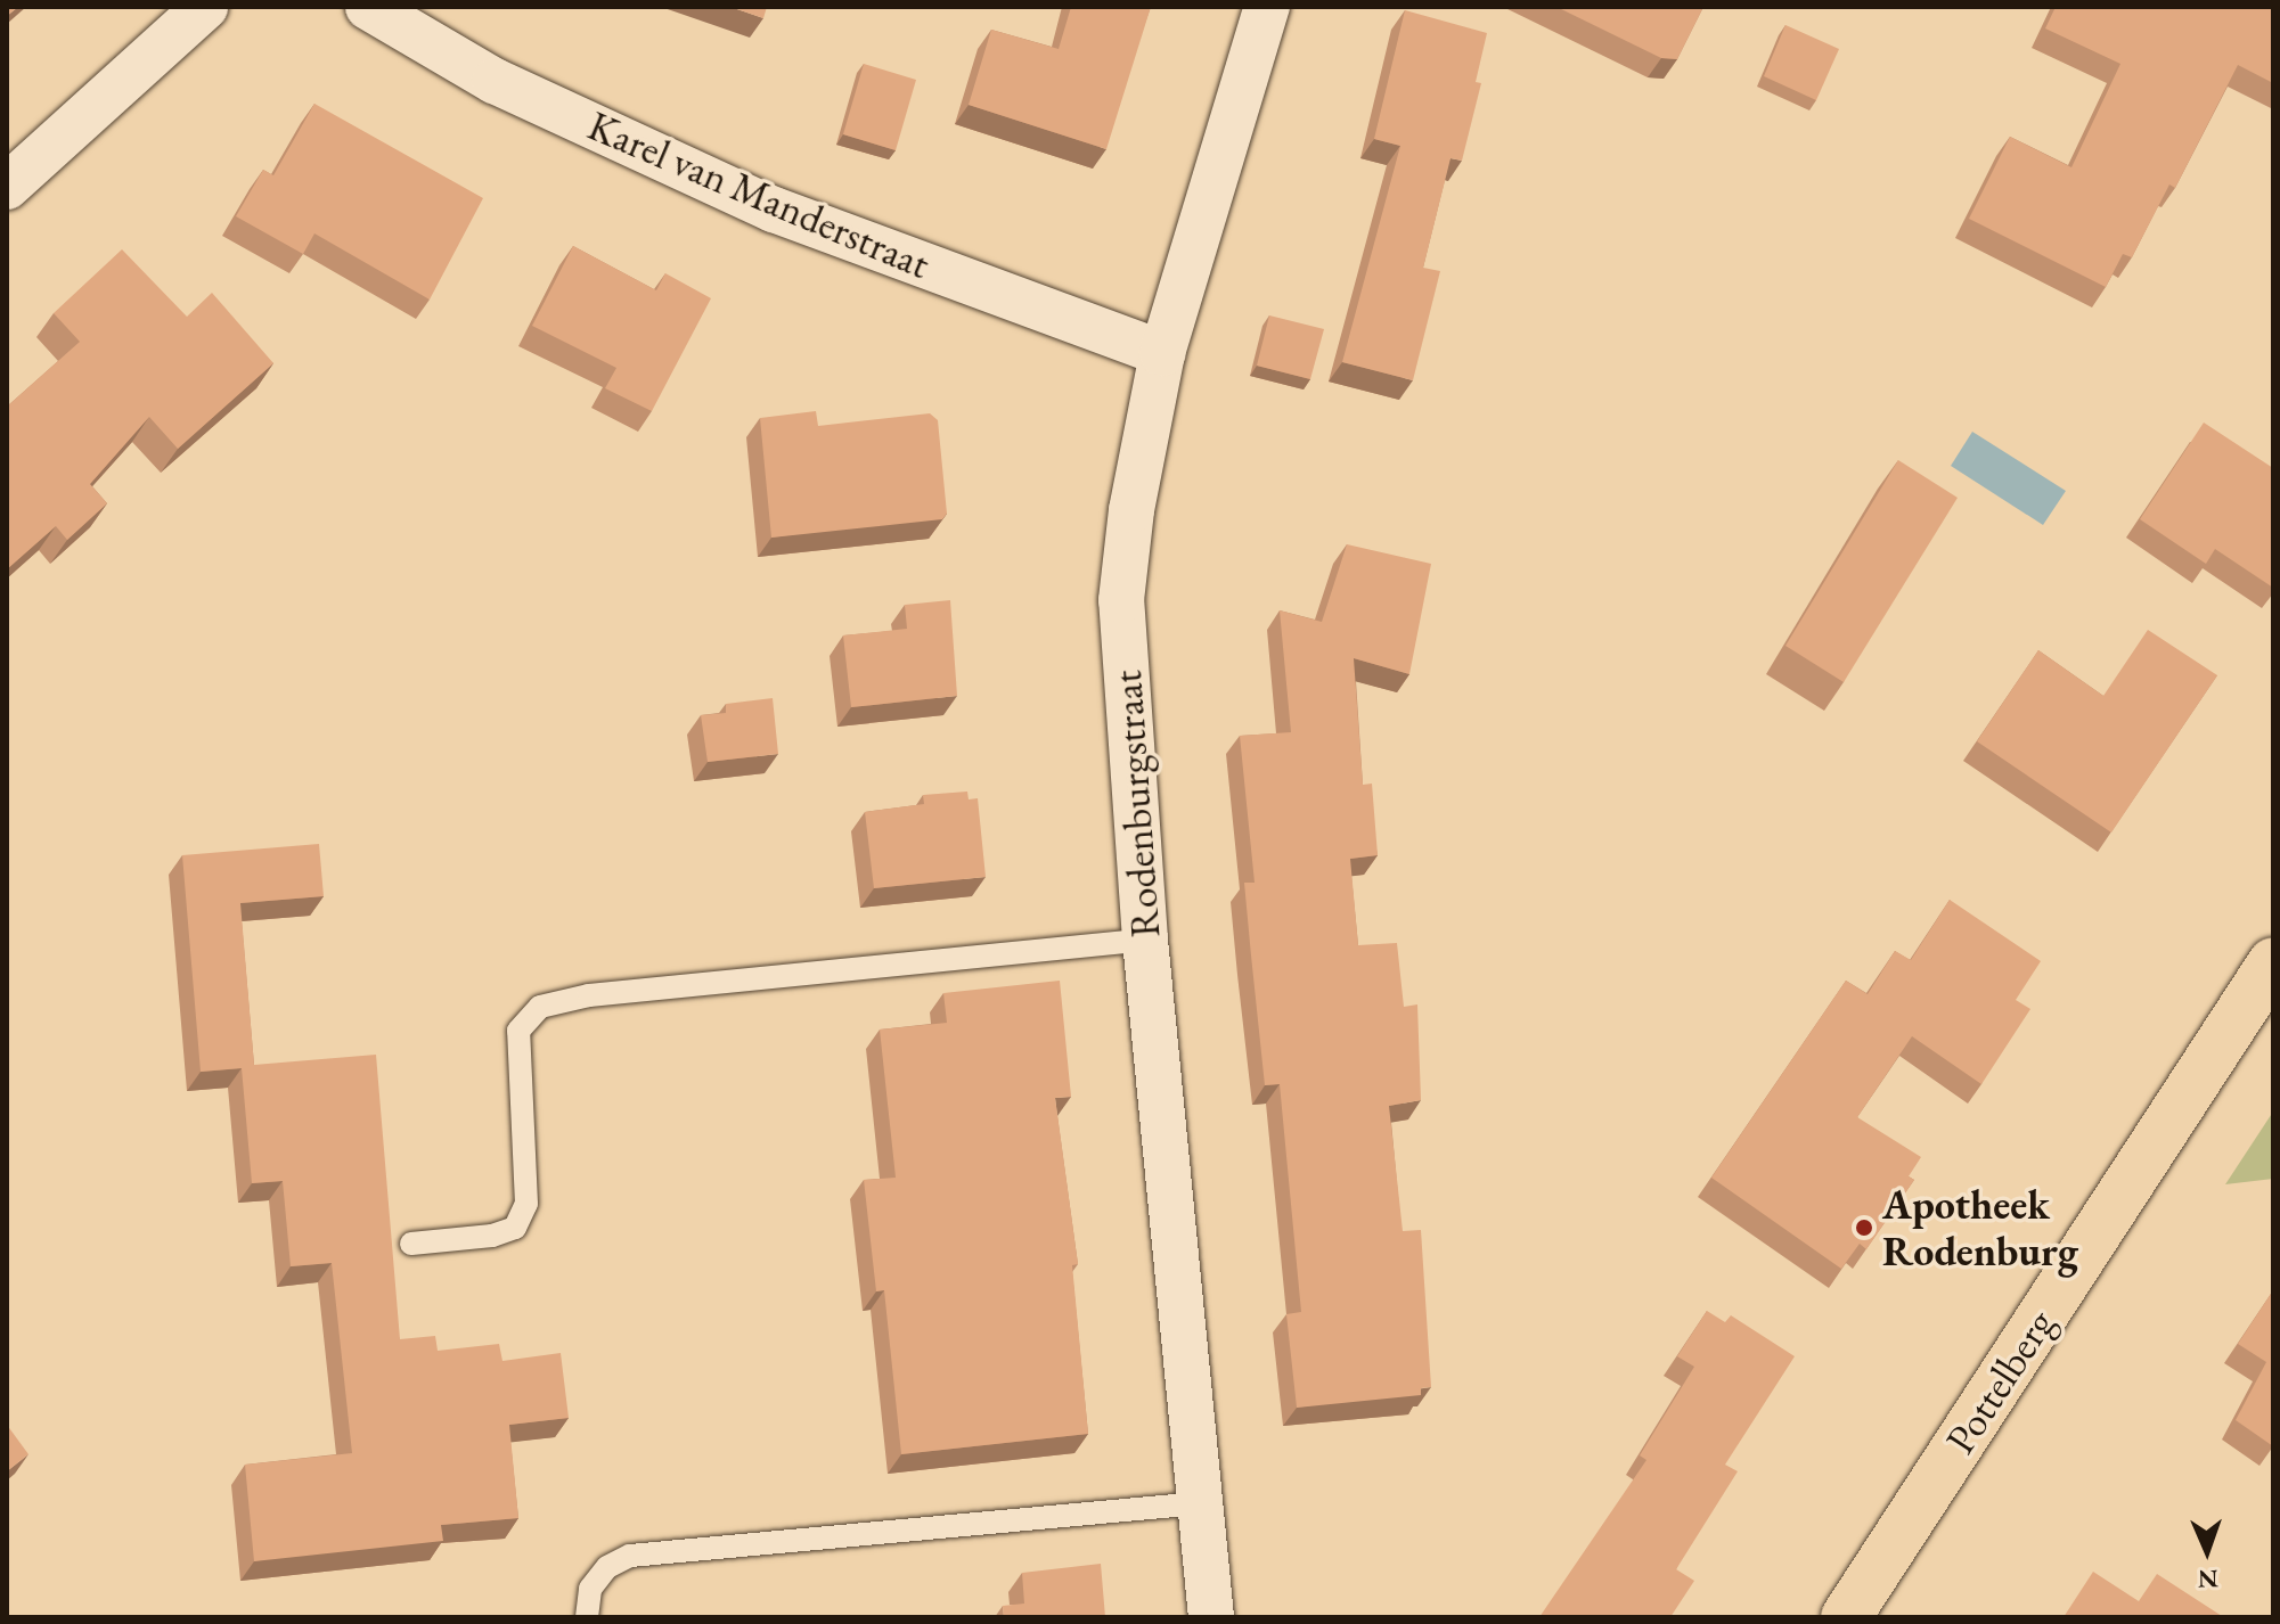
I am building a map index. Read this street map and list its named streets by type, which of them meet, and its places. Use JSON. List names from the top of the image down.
{
  "streets": {
    "main road": ["Pottelberg"],
    "street": ["Karel van Manderstraat", "Rodenburgstraat"]
  },
  "crossings": [
    ["Karel van Manderstraat", "Rodenburgstraat"]
  ],
  "places": ["Apotheek Rodenburg"],
  "north": "bottom"
}
